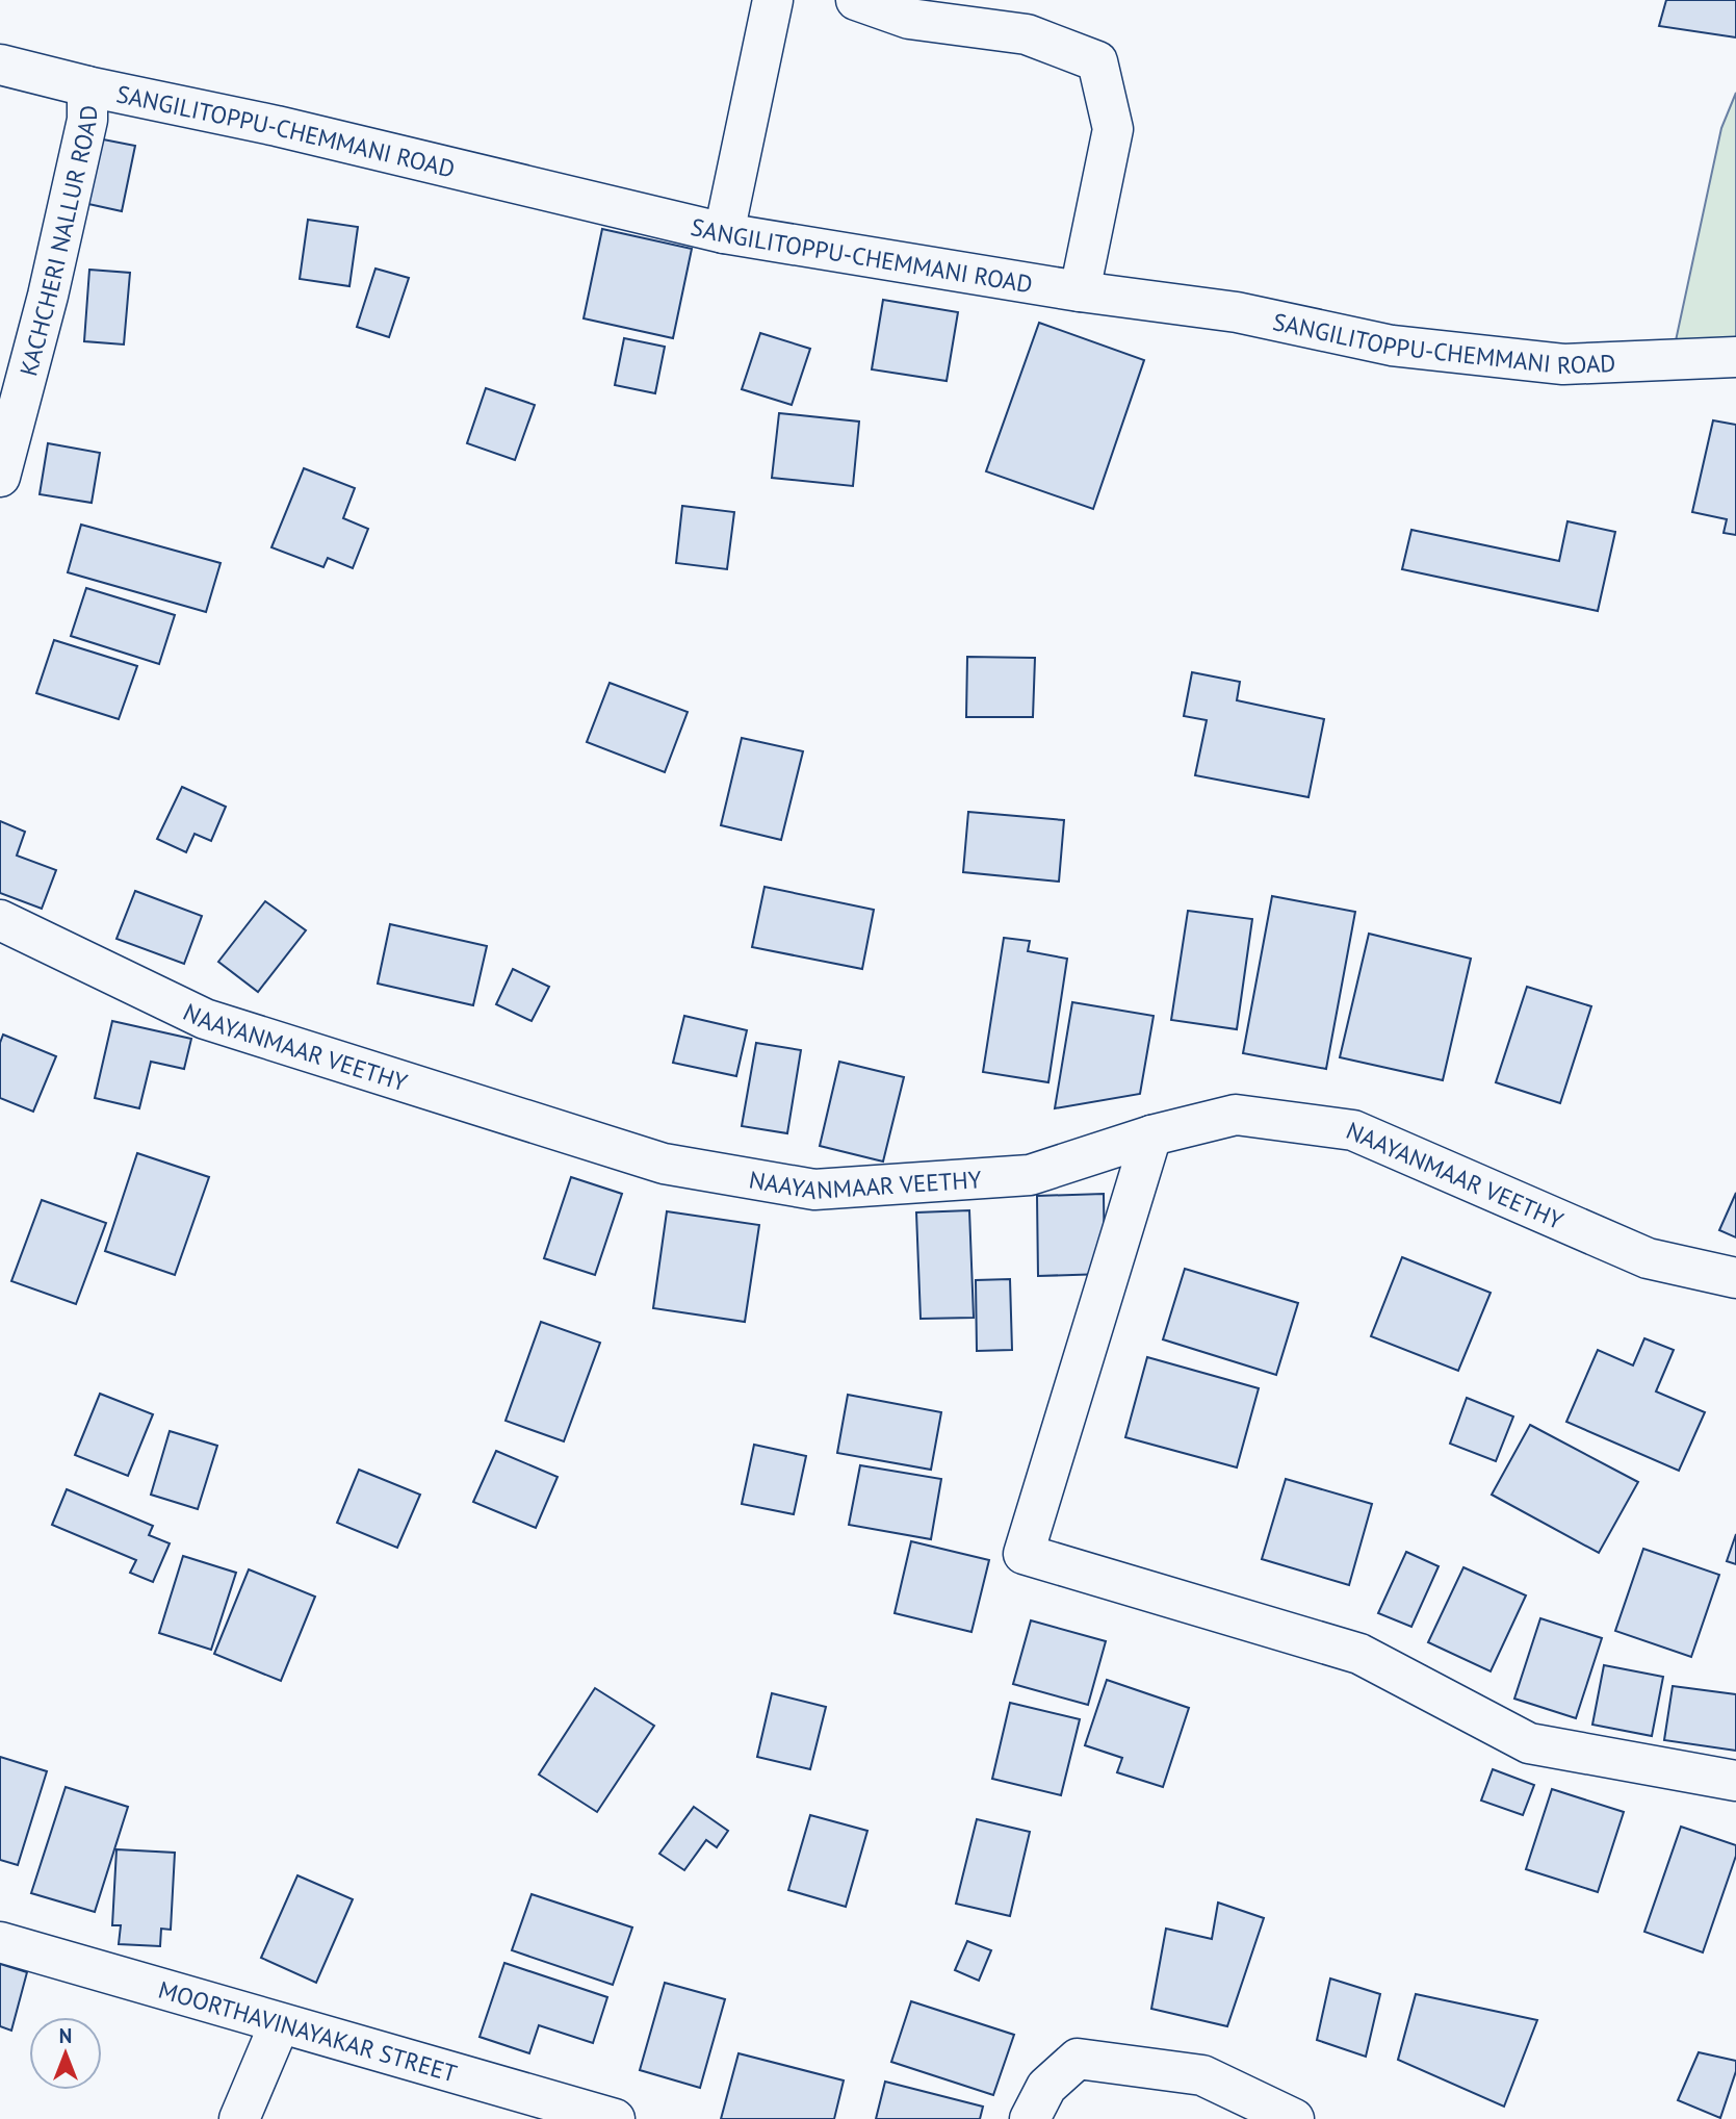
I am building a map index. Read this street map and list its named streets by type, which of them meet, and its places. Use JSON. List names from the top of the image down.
{
  "streets": {
    "street": [
      "SANGILITOPPU-CHEMMANI ROAD",
      "KACHCHERI NALLUR ROAD",
      "NAAYANMAAR VEETHY",
      "MOORTHAVINAYAKAR STREET"
    ]
  },
  "crossings": [
    ["SANGILITOPPU-CHEMMANI ROAD", "KACHCHERI NALLUR ROAD"]
  ],
  "north": "top"
}
